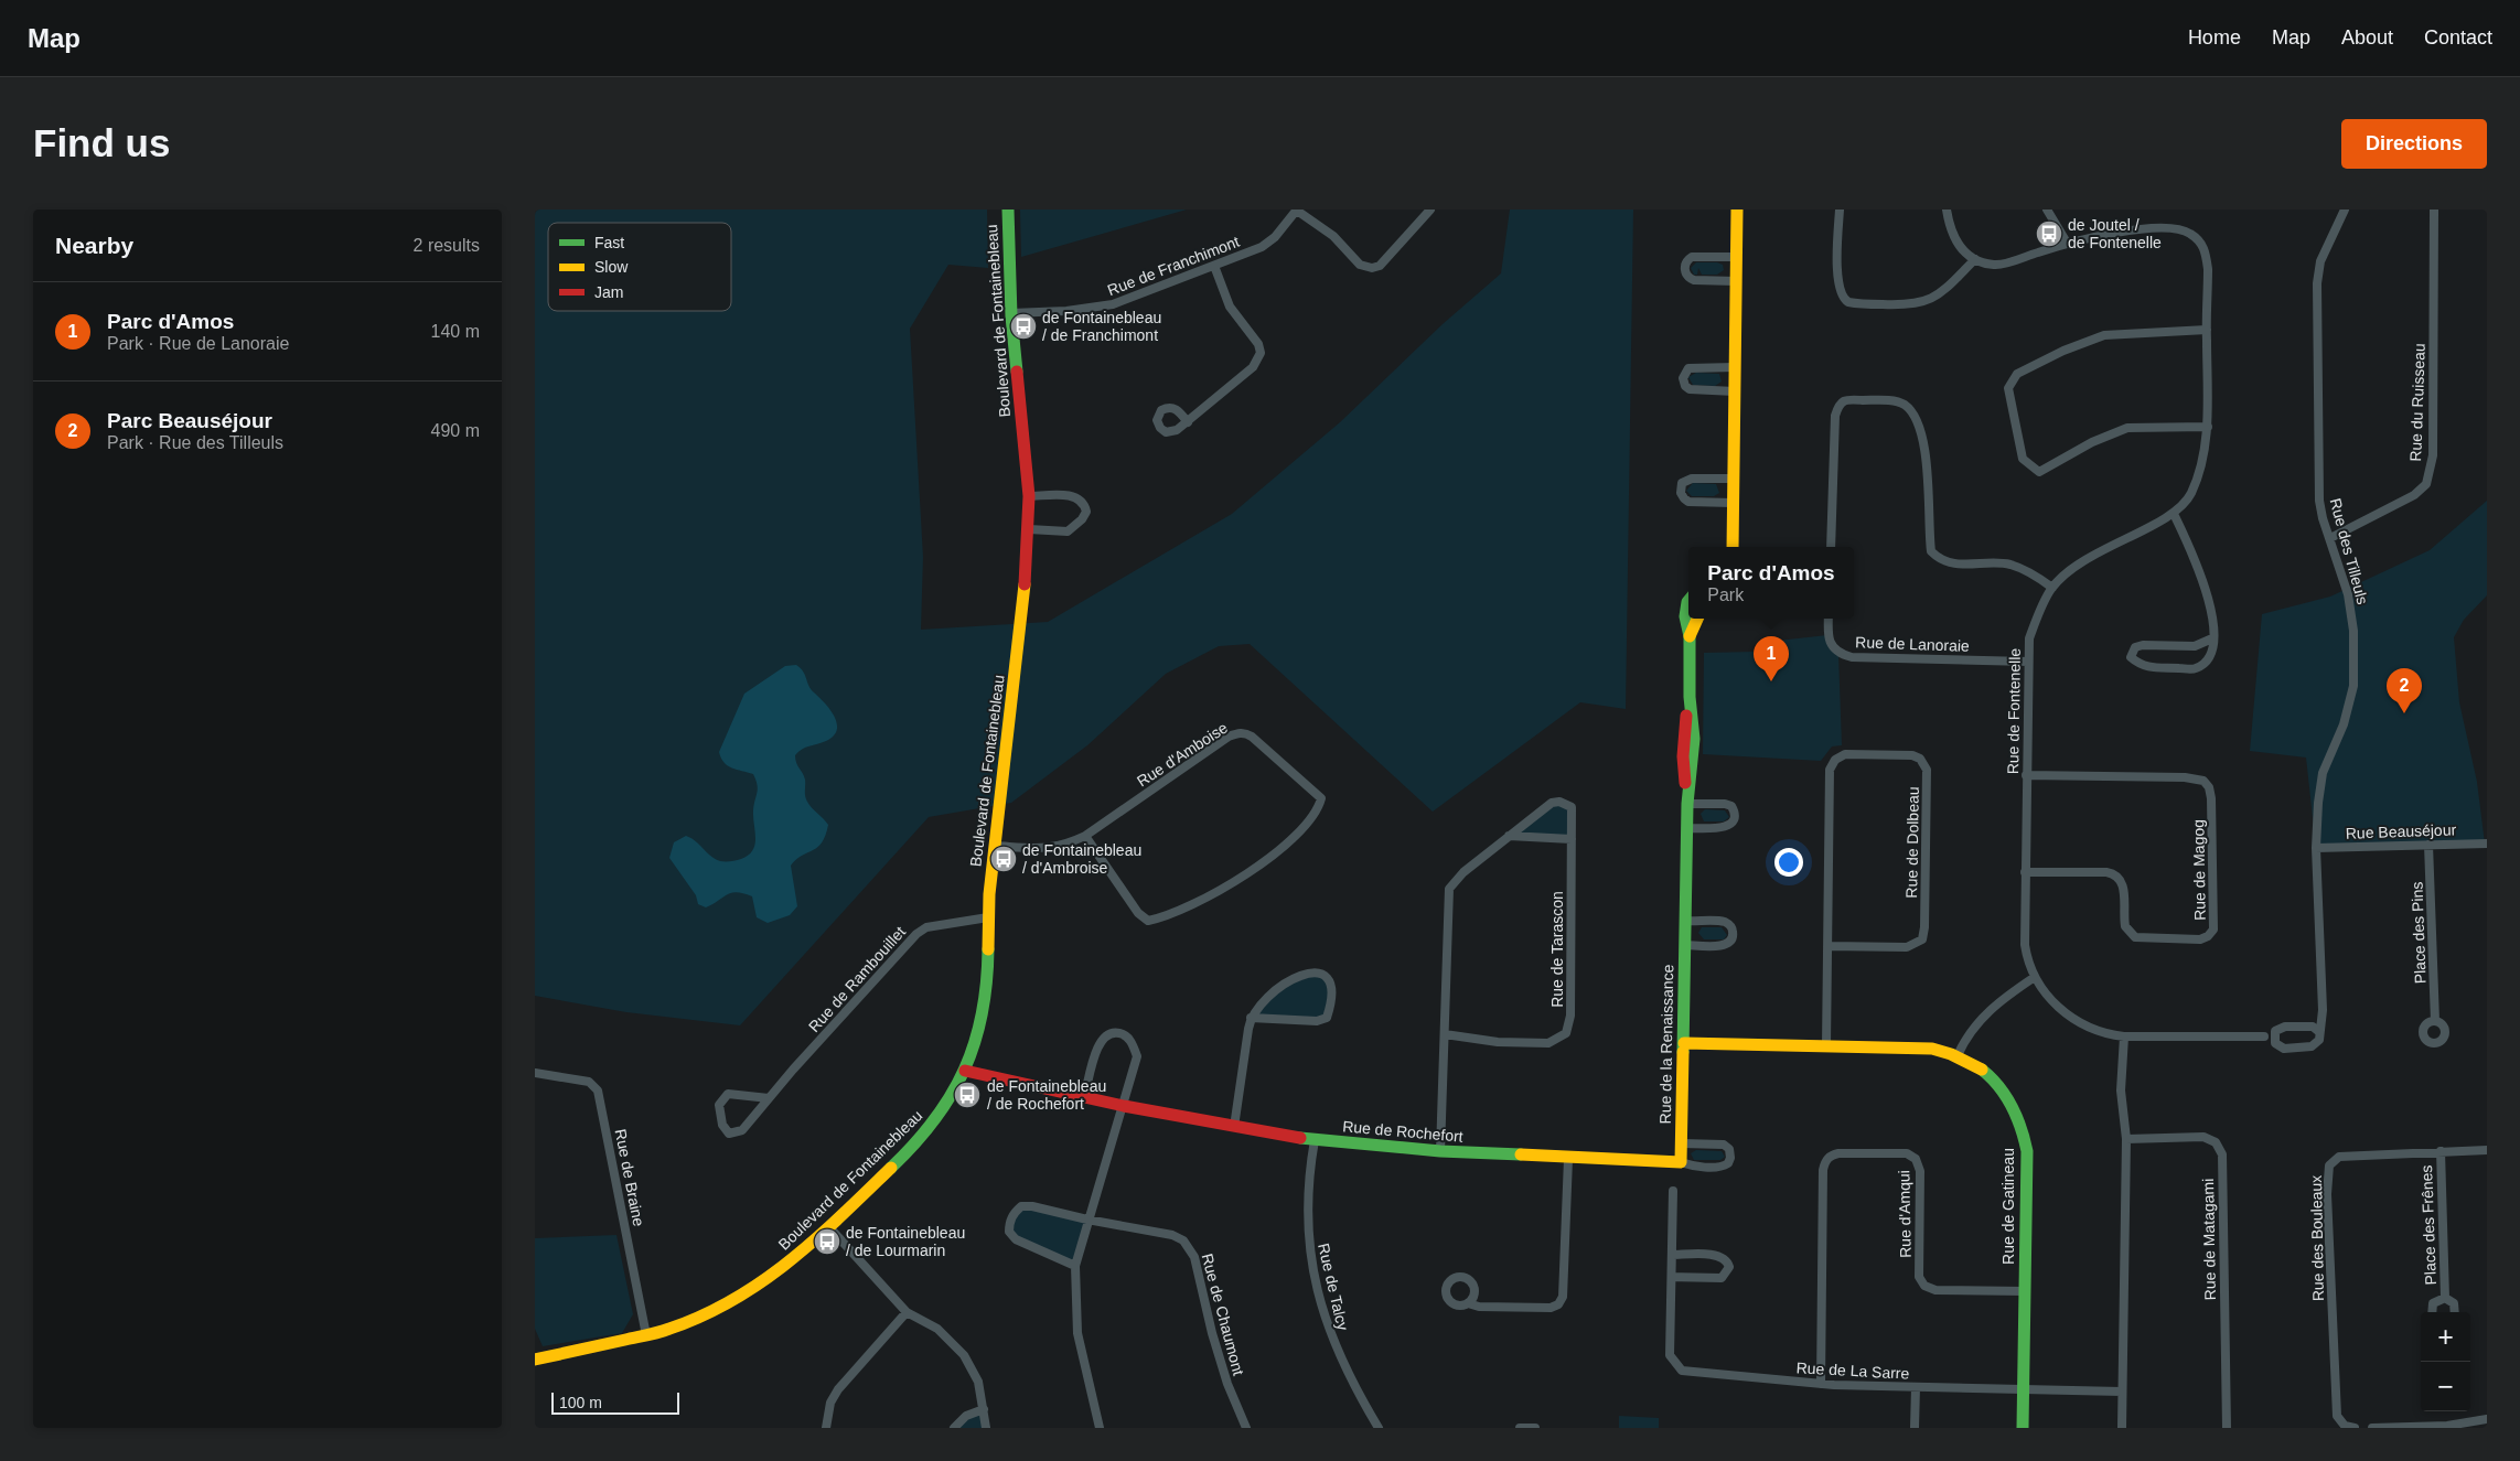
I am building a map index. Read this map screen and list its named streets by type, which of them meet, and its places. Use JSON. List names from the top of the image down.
{
  "streets": {
    "street": [
      "Rue de Franchimont",
      "Boulevard de Fontainebleau",
      "Rue du Ruisseau",
      "Rue des Tilleuls",
      "Rue de Lanoraie",
      "Rue de Fontenelle",
      "Rue d'Amboise",
      "Rue Beauséjour",
      "Rue de Dolbeau",
      "Rue de Magog",
      "Place des Pins",
      "Rue de Tarascon",
      "Rue de Rambouillet",
      "Rue de la Renaissance",
      "Rue de Rochefort",
      "Rue de Braine",
      "Rue de Gatineau",
      "Rue d'Amqui",
      "Place des Frênes",
      "Rue des Bouleaux",
      "Rue de Matagami",
      "Rue de Talcy",
      "Rue de Chaumont",
      "Rue de La Sarre"
    ]
  },
  "crossings": [
    ["Rue de Franchimont", "Boulevard de Fontainebleau"],
    ["Boulevard de Fontainebleau", "Rue d'Amboise"],
    ["Boulevard de Fontainebleau", "Rue de Rambouillet"],
    ["Boulevard de Fontainebleau", "Rue de Rochefort"],
    ["Boulevard de Fontainebleau", "Rue de Braine"],
    ["Rue du Ruisseau", "Rue des Tilleuls"],
    ["Rue des Tilleuls", "Rue Beauséjour"],
    ["Rue de Lanoraie", "Rue de Fontenelle"],
    ["Rue de Fontenelle", "Rue de Magog"],
    ["Rue Beauséjour", "Place des Pins"],
    ["Rue de Dolbeau", "Rue de Gatineau"],
    ["Rue de Tarascon", "Rue de Rochefort"],
    ["Rue de la Renaissance", "Rue de Rochefort"],
    ["Rue de la Renaissance", "Rue de Gatineau"],
    ["Rue de Rochefort", "Rue de Talcy"],
    ["Rue de Gatineau", "Rue d'Amqui"],
    ["Rue de Gatineau", "Rue de La Sarre"],
    ["Rue d'Amqui", "Rue de La Sarre"],
    ["Place des Frênes", "Rue des Bouleaux"]
  ],
  "places": {
    "bus stop": [
      "de Joutel / de Fontenelle",
      "de Fontainebleau / de Franchimont",
      "de Fontainebleau / d'Ambroise",
      "de Fontainebleau / de Rochefort",
      "de Fontainebleau / de Lourmarin"
    ]
  },
  "legend": ["Fast", "Slow", "Jam"],
  "scale_bar": "100 m",
  "page": {
    "header": "Map",
    "nav": [
      "Home",
      "Map",
      "About",
      "Contact"
    ],
    "buttons": "Directions",
    "title": "Find us",
    "heading": ["Nearby", "2 results"],
    "list": [
      {
        "mark": "1",
        "name": "Parc d'Amos",
        "note": "Park · Rue de Lanoraie",
        "value": "140 m"
      },
      {
        "mark": "2",
        "name": "Parc Beauséjour",
        "note": "Park · Rue des Tilleuls",
        "value": "490 m"
      }
    ],
    "popup": ["Parc d'Amos", "Park"],
    "pins": ["1", "2"],
    "map_buttons": ["+", "−"],
    "scale": "100 m"
  }
}
